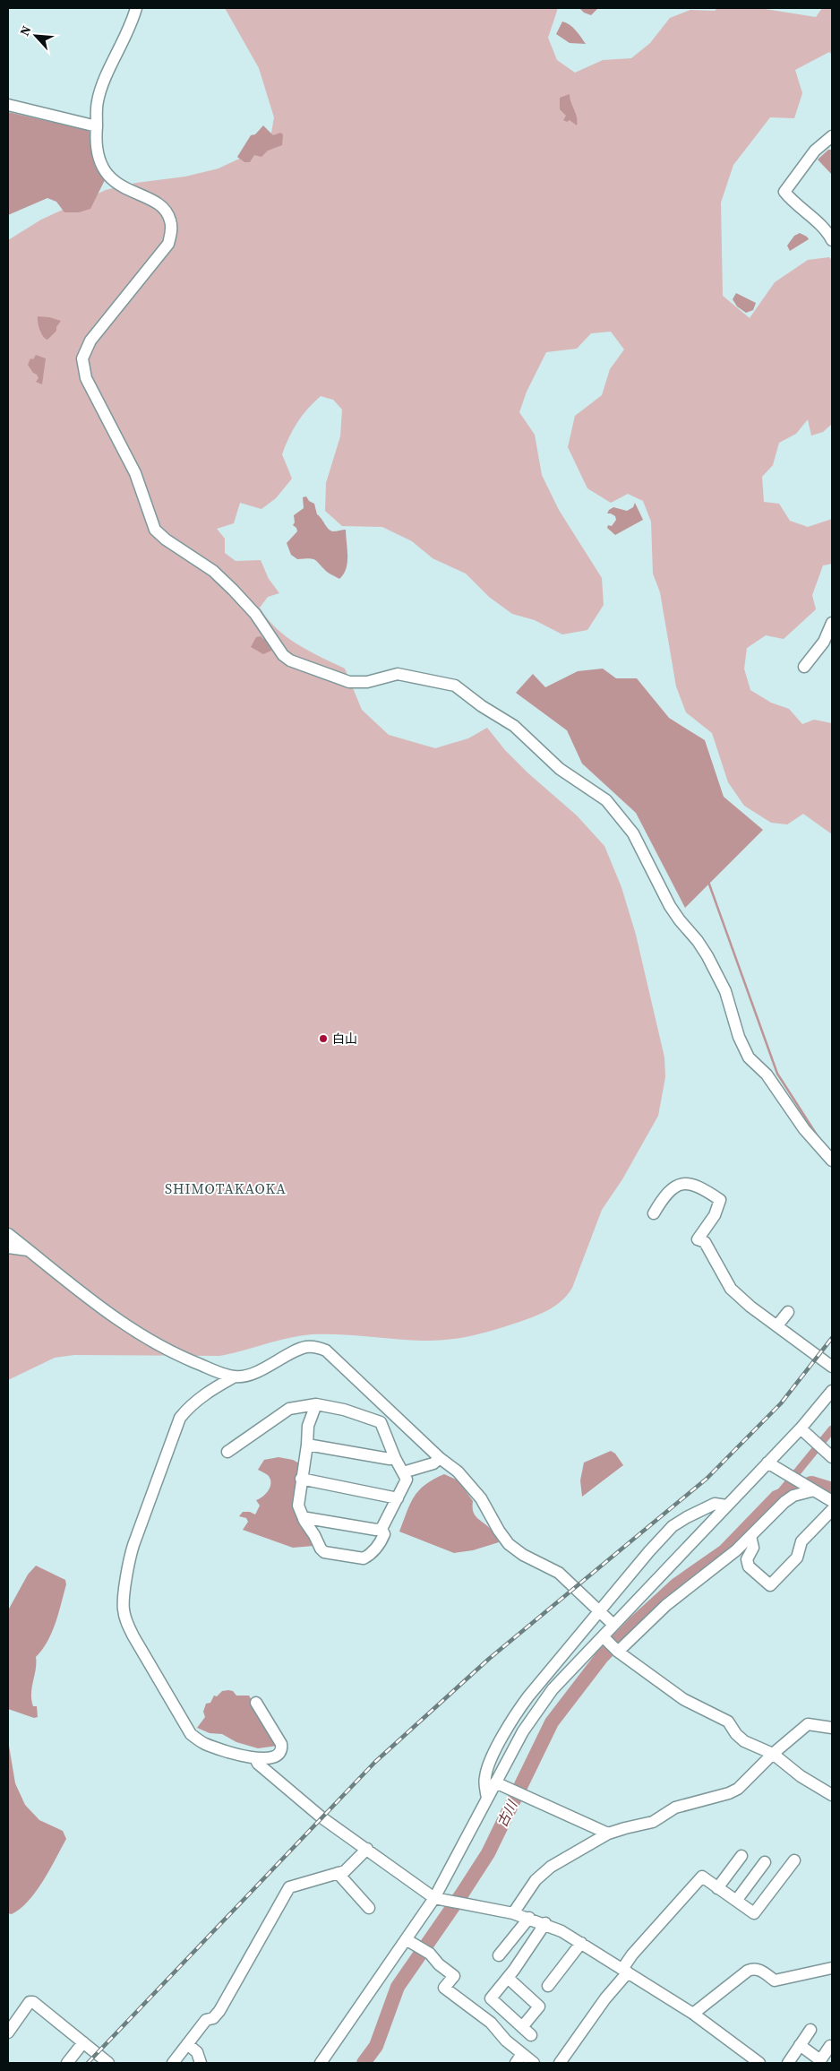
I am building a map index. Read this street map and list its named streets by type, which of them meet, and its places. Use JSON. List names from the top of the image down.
{
  "districts": ["SHIMOTAKAOKA"],
  "water": ["古川"],
  "places": ["白山"],
  "north": "top left"
}
